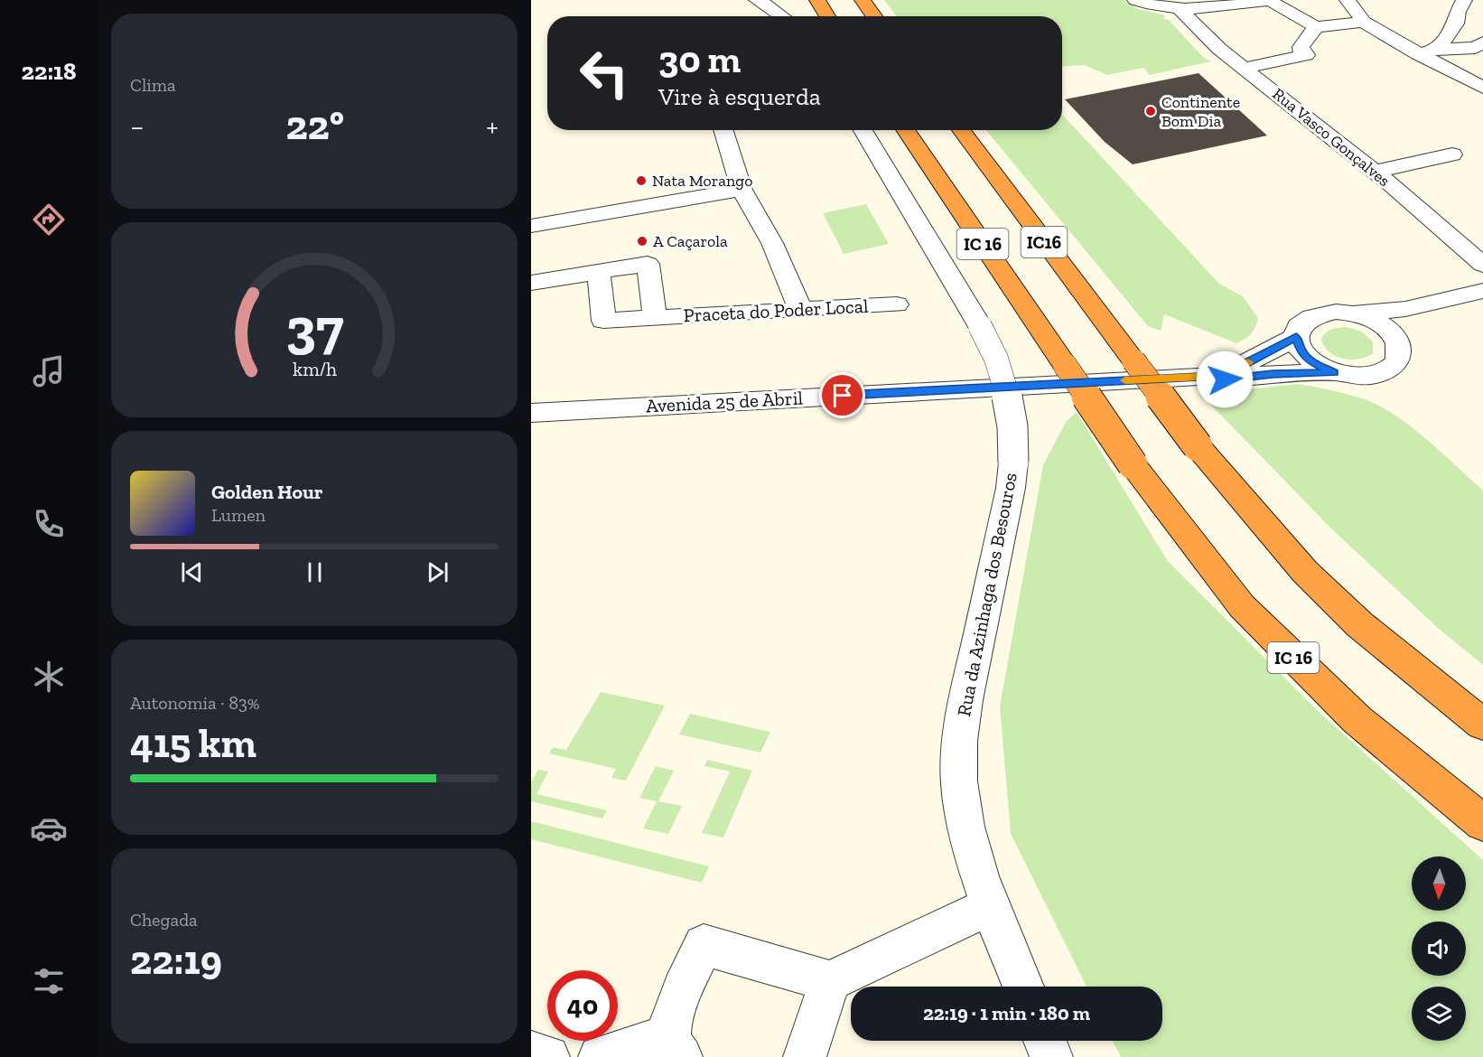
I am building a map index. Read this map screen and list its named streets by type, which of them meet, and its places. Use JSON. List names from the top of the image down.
{
  "streets": {
    "highway": ["IC16", "IC 16"],
    "street": [
      "Rua Vasco Gonçalves",
      "Praceta do Poder Local",
      "Avenida 25 de Abril",
      "Rua da Azinhaga dos Besouros"
    ]
  },
  "places": ["Continente Bom Dia", "Nata Morango", "A Caçarola"],
  "north": "bottom",
  "page": {
    "tabs": "22:18",
    "tile": [
      "Clima",
      ["Autonomia · 83%", "415 km"],
      ["Chegada", "22:19"]
    ],
    "turn": ["30 m", "Vire à esquerda"],
    "heat": ["−", "22°", "+"],
    "song": ["Golden Hour", "Lumen"],
    "limit": "40",
    "trip": "22:19 · 1 min · 180 m",
    "gauge": ["37", "km/h"]
  }
}
